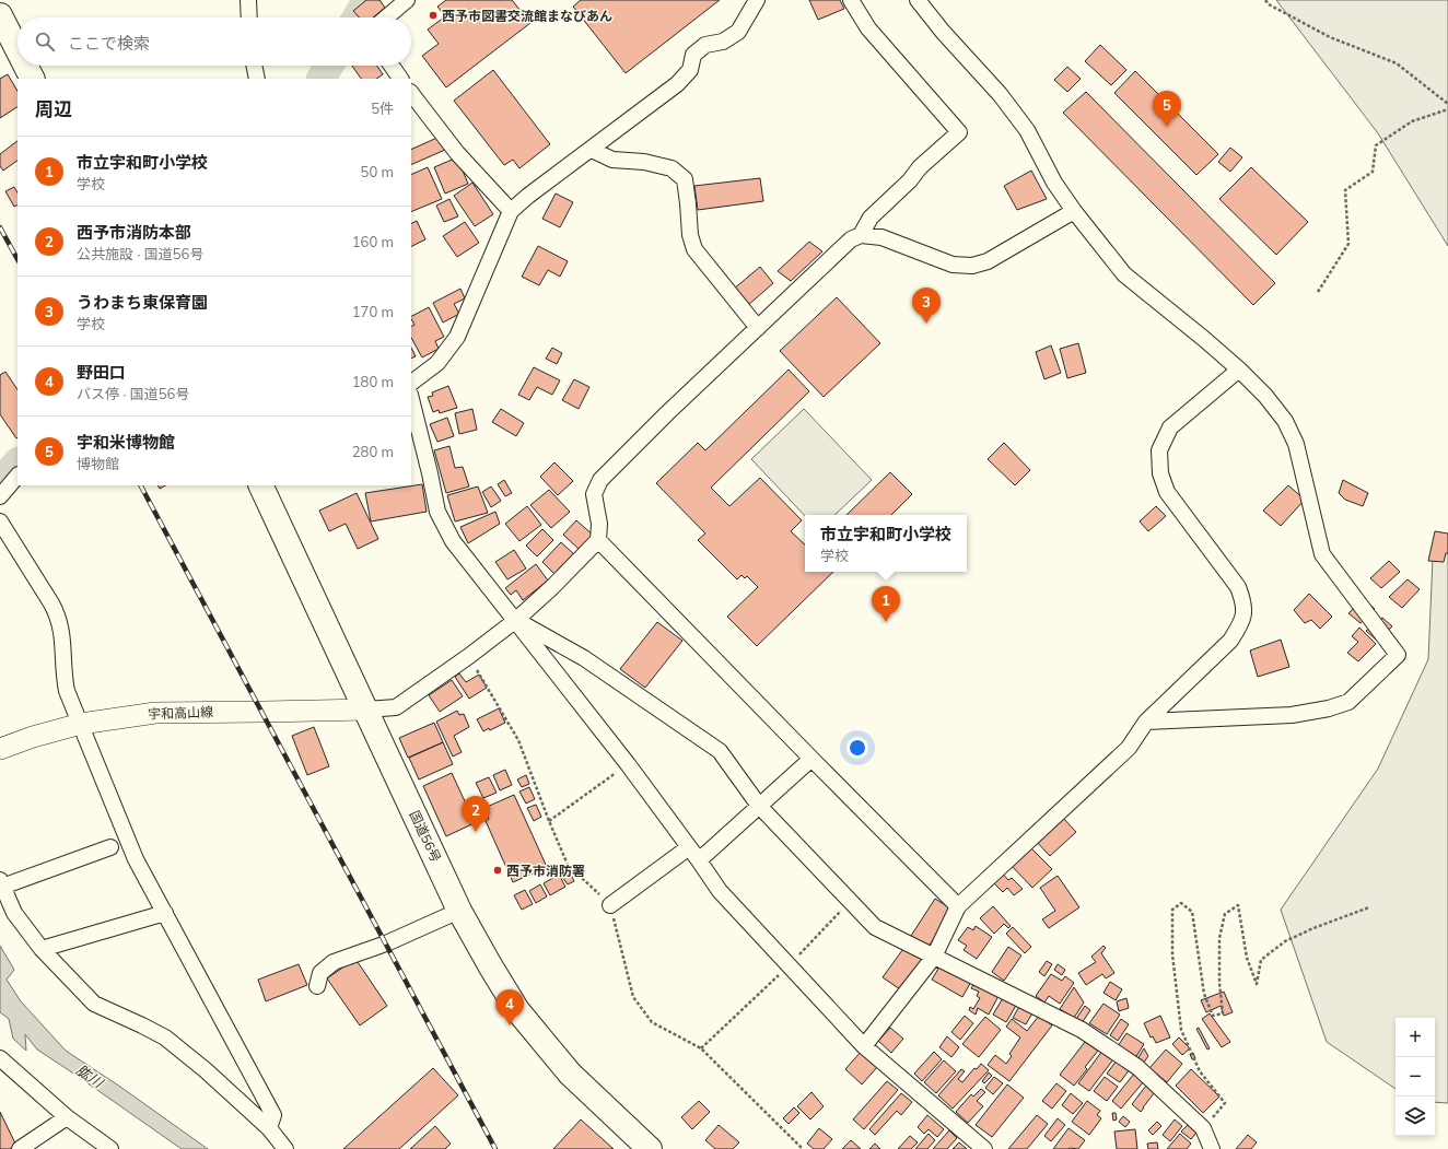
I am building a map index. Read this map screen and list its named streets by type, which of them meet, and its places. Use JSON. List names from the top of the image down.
{
  "streets": {
    "highway": ["国道56号"],
    "main road": ["宇和高山線"]
  },
  "crossings": [
    ["宇和高山線", "国道56号"]
  ],
  "water": ["肱川"],
  "places": ["西予市図書交流館まなびあん", "西予市消防署"],
  "page": {
    "search": "ここで検索",
    "heading": ["周辺", "5件"],
    "pins": [
      "5",
      "3",
      "1",
      "2",
      "4"
    ],
    "list": [
      {
        "mark": "1",
        "name": "市立宇和町小学校",
        "note": "学校",
        "value": "50 m"
      },
      {
        "mark": "2",
        "name": "西予市消防本部",
        "note": "公共施設 · 国道56号",
        "value": "160 m"
      },
      {
        "mark": "3",
        "name": "うわまち東保育園",
        "note": "学校",
        "value": "170 m"
      },
      {
        "mark": "4",
        "name": "野田口",
        "note": "バス停 · 国道56号",
        "value": "180 m"
      },
      {
        "mark": "5",
        "name": "宇和米博物館",
        "note": "博物館",
        "value": "280 m"
      }
    ],
    "popup": ["市立宇和町小学校", "学校"],
    "map_buttons": ["+", "−"]
  }
}
